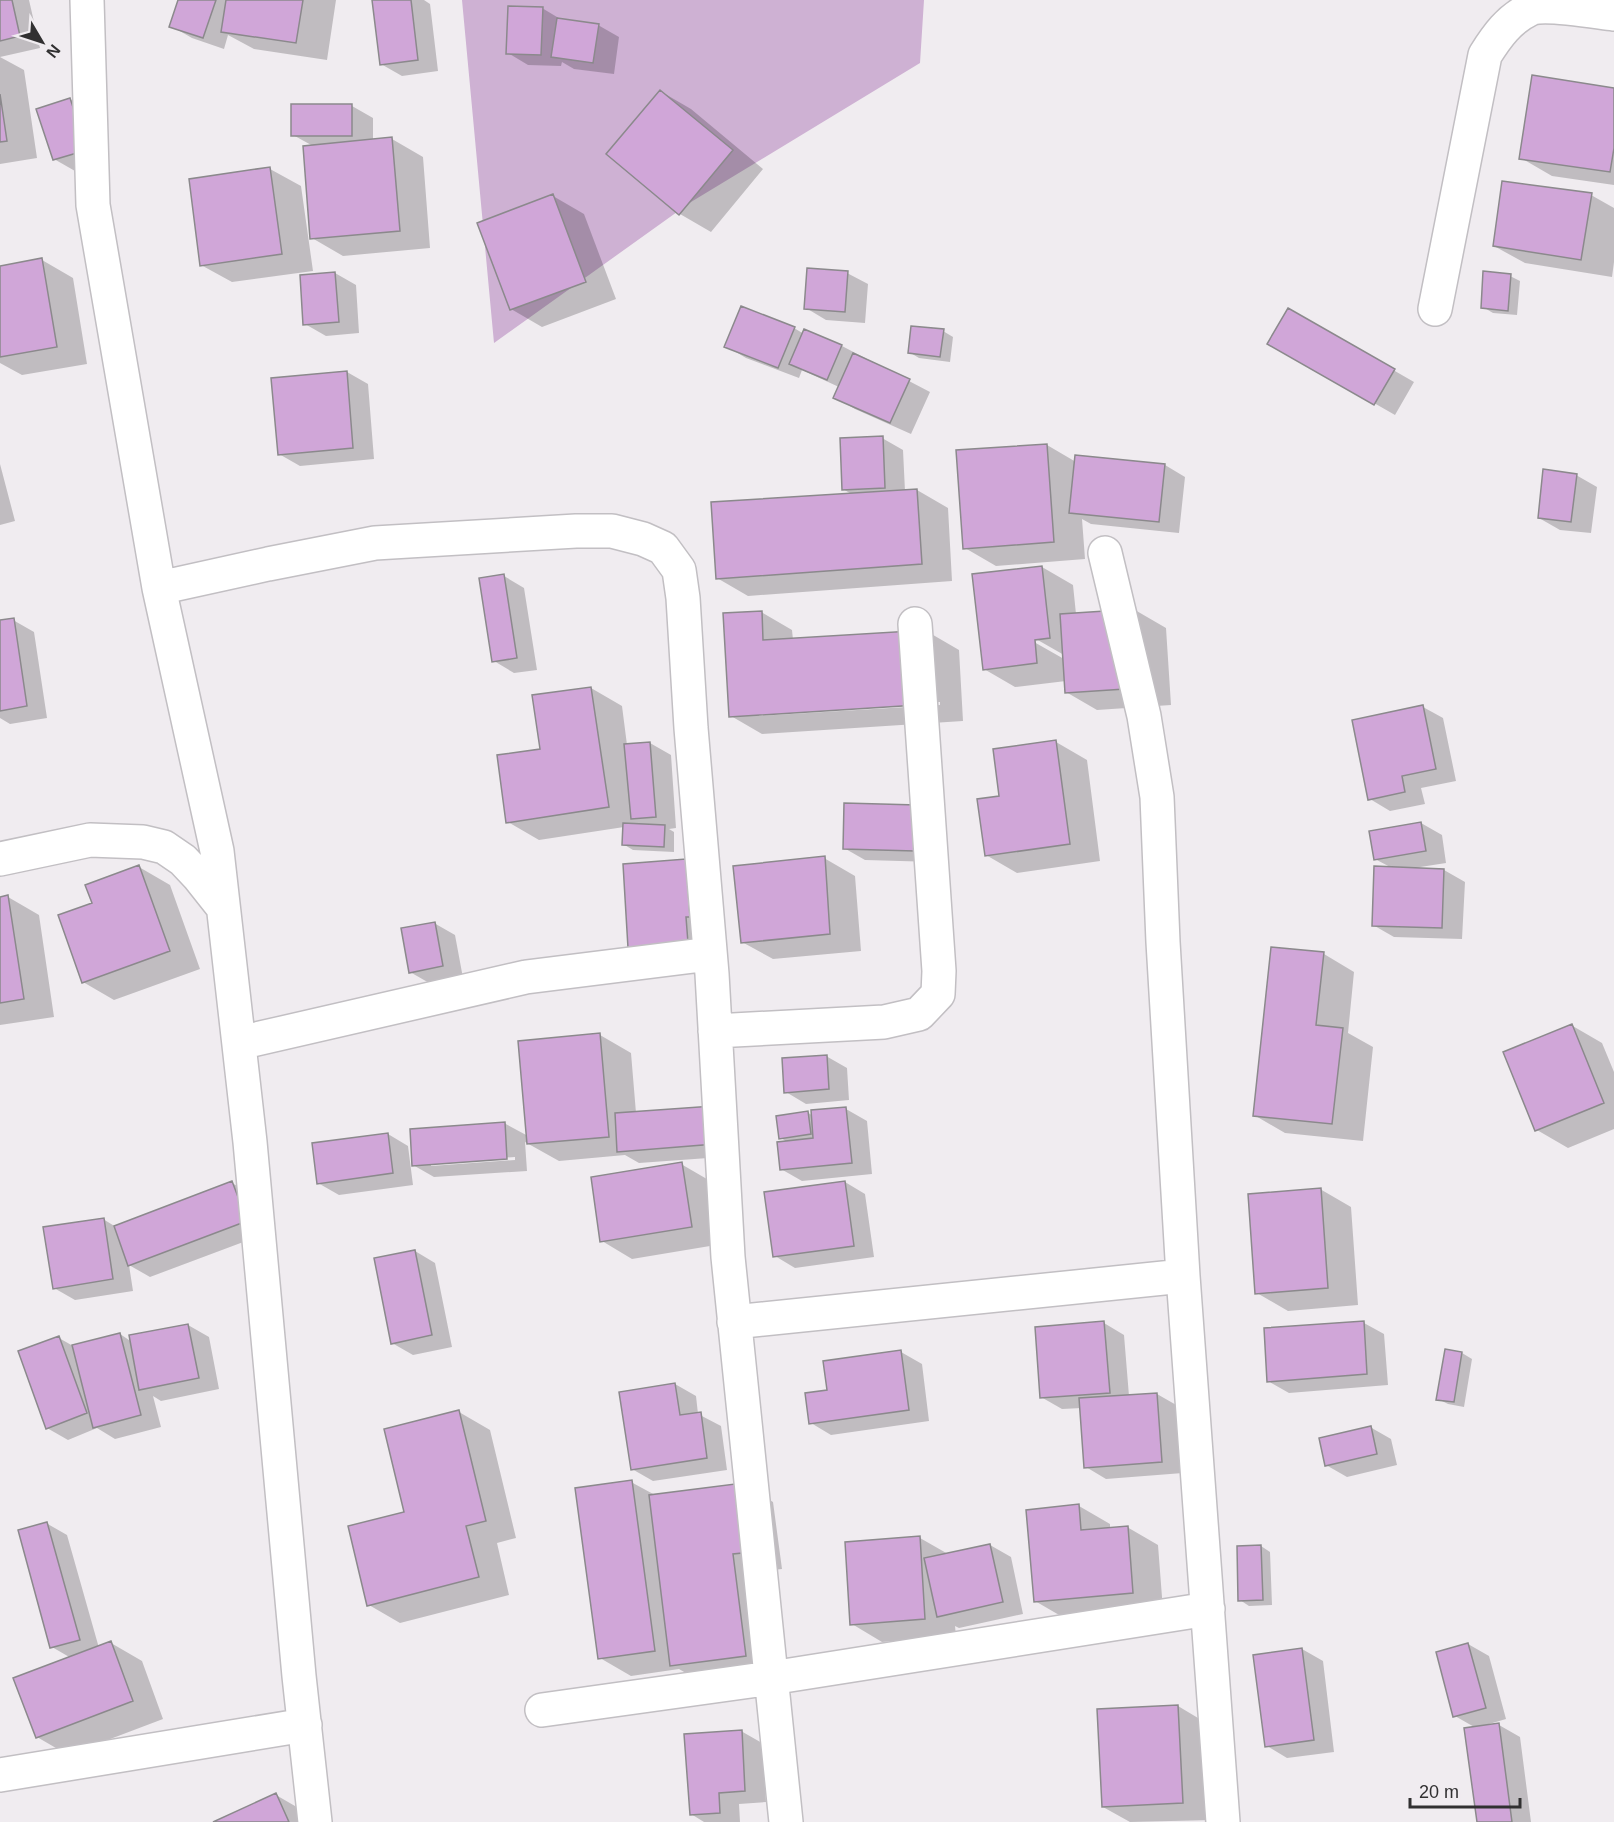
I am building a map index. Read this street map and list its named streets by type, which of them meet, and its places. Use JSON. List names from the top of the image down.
{
  "scale_bar": "20 m",
  "north": "bottom right"
}
